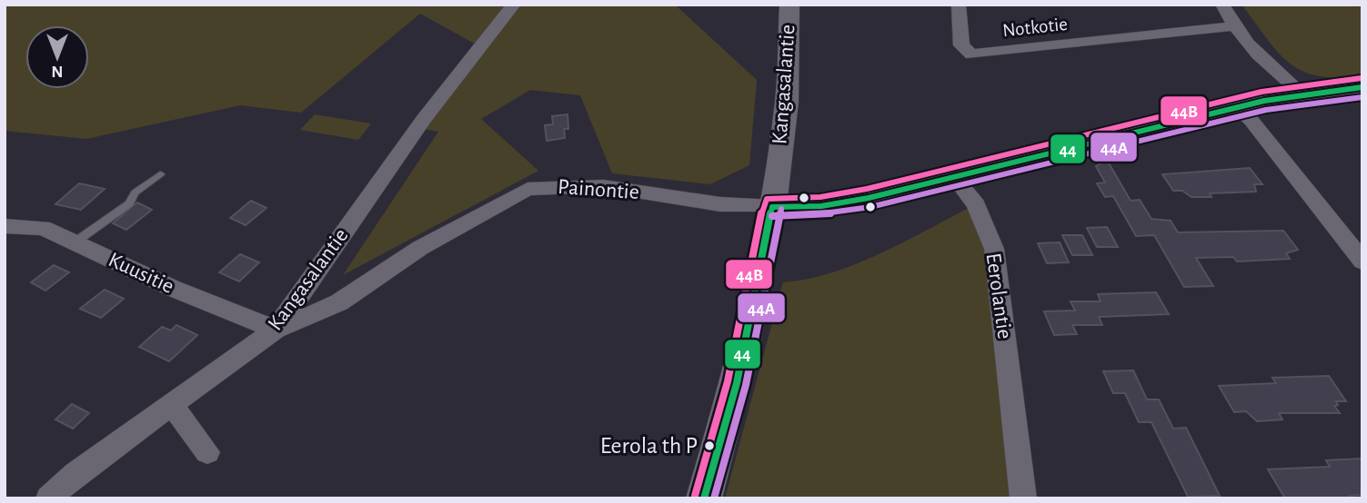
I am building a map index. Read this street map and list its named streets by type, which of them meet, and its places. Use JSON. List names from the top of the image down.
{
  "streets": {
    "street": [
      "Notkotie",
      "Kangasalantie",
      "Painontie",
      "Kuusitie",
      "Eerolantie"
    ]
  },
  "crossings": [
    ["Kangasalantie", "Painontie"],
    ["Kangasalantie", "Kuusitie"],
    ["Painontie", "Kuusitie"],
    ["Painontie", "Eerolantie"]
  ],
  "places": ["Eerola th P"],
  "lines": ["transit line 44B", "transit line 44", "transit line 44A"],
  "north": "bottom"
}
